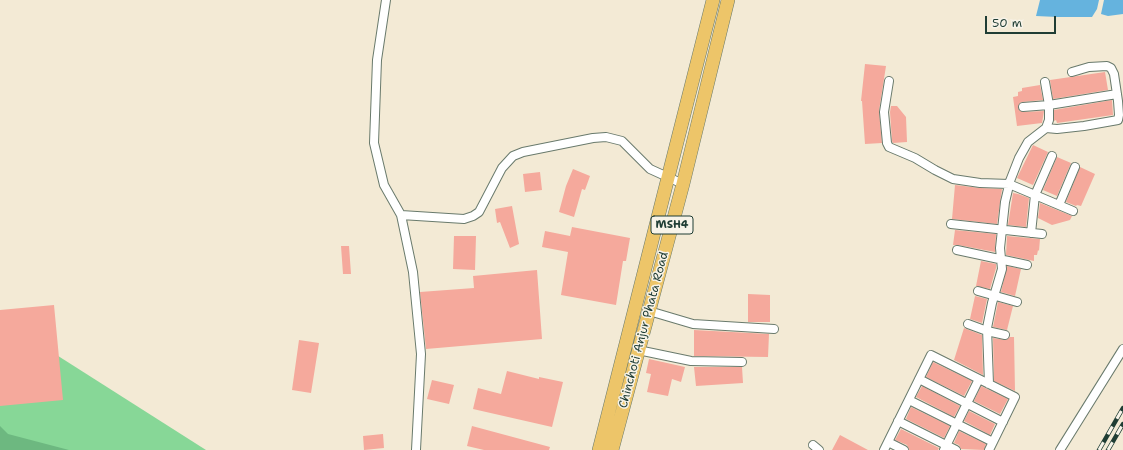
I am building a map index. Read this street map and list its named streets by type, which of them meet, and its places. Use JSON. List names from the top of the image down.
{
  "streets": {
    "main road": ["MSH4", "Chinchoti Anjur Phata Road"]
  },
  "scale_bar": "50 m"
}
